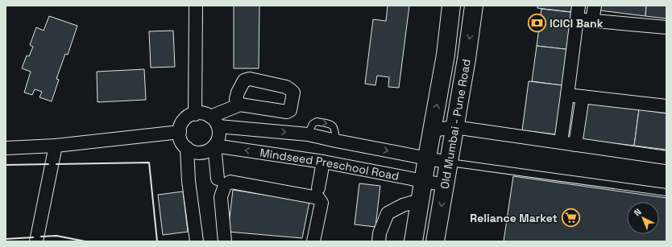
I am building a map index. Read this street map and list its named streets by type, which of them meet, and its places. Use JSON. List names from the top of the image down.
{
  "streets": {
    "main road": ["Old Mumbai - Pune Road"],
    "street": ["Mindseed Preschool Road"]
  },
  "crossings": [
    ["Old Mumbai - Pune Road", "Mindseed Preschool Road"]
  ],
  "places": {
    "bank": ["ICICI Bank"],
    "supermarket": ["Reliance Market"]
  },
  "north": "top left"
}
